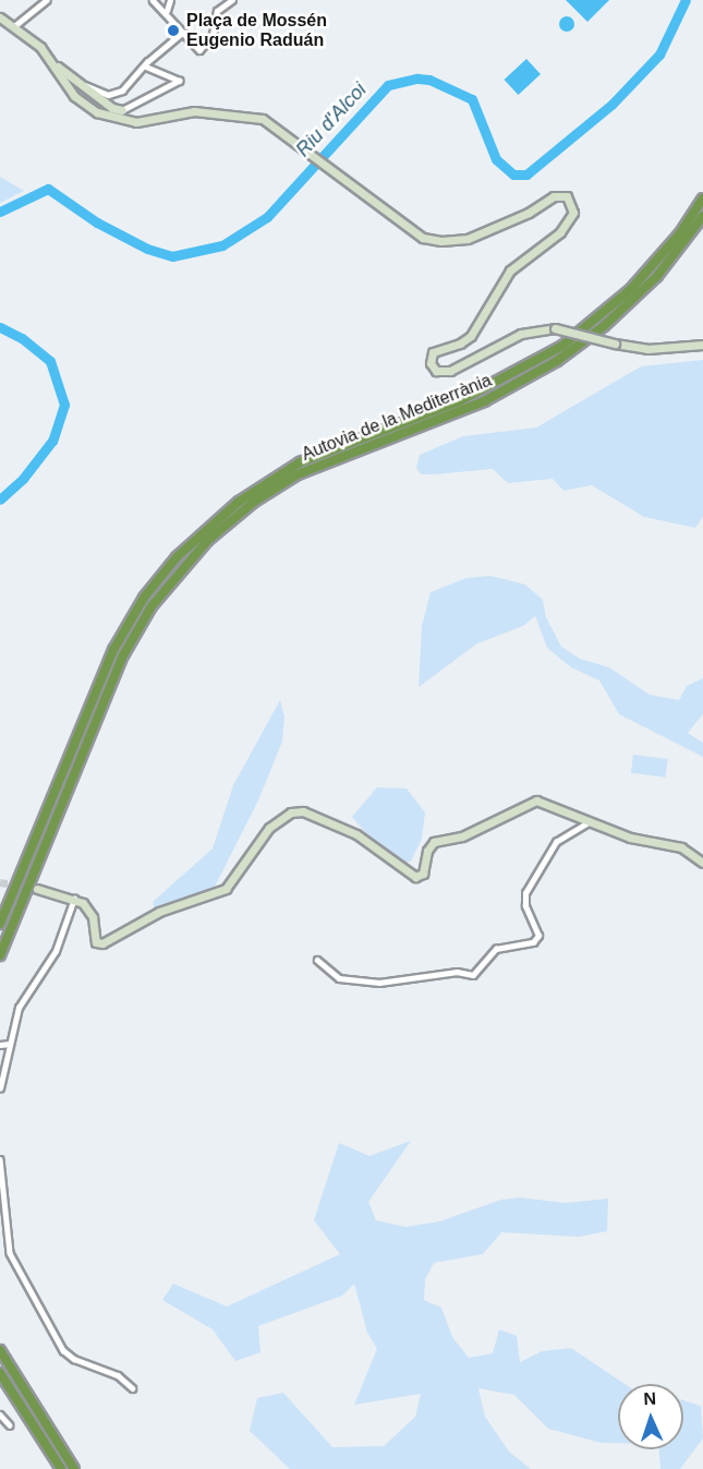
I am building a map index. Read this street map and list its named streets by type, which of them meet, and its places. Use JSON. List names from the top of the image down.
{
  "streets": {
    "highway": ["Autovia de la Mediterrània"]
  },
  "water": ["Riu d'Alcoi"],
  "places": ["Plaça de Mossén Eugenio Raduán"],
  "north": "top"
}
